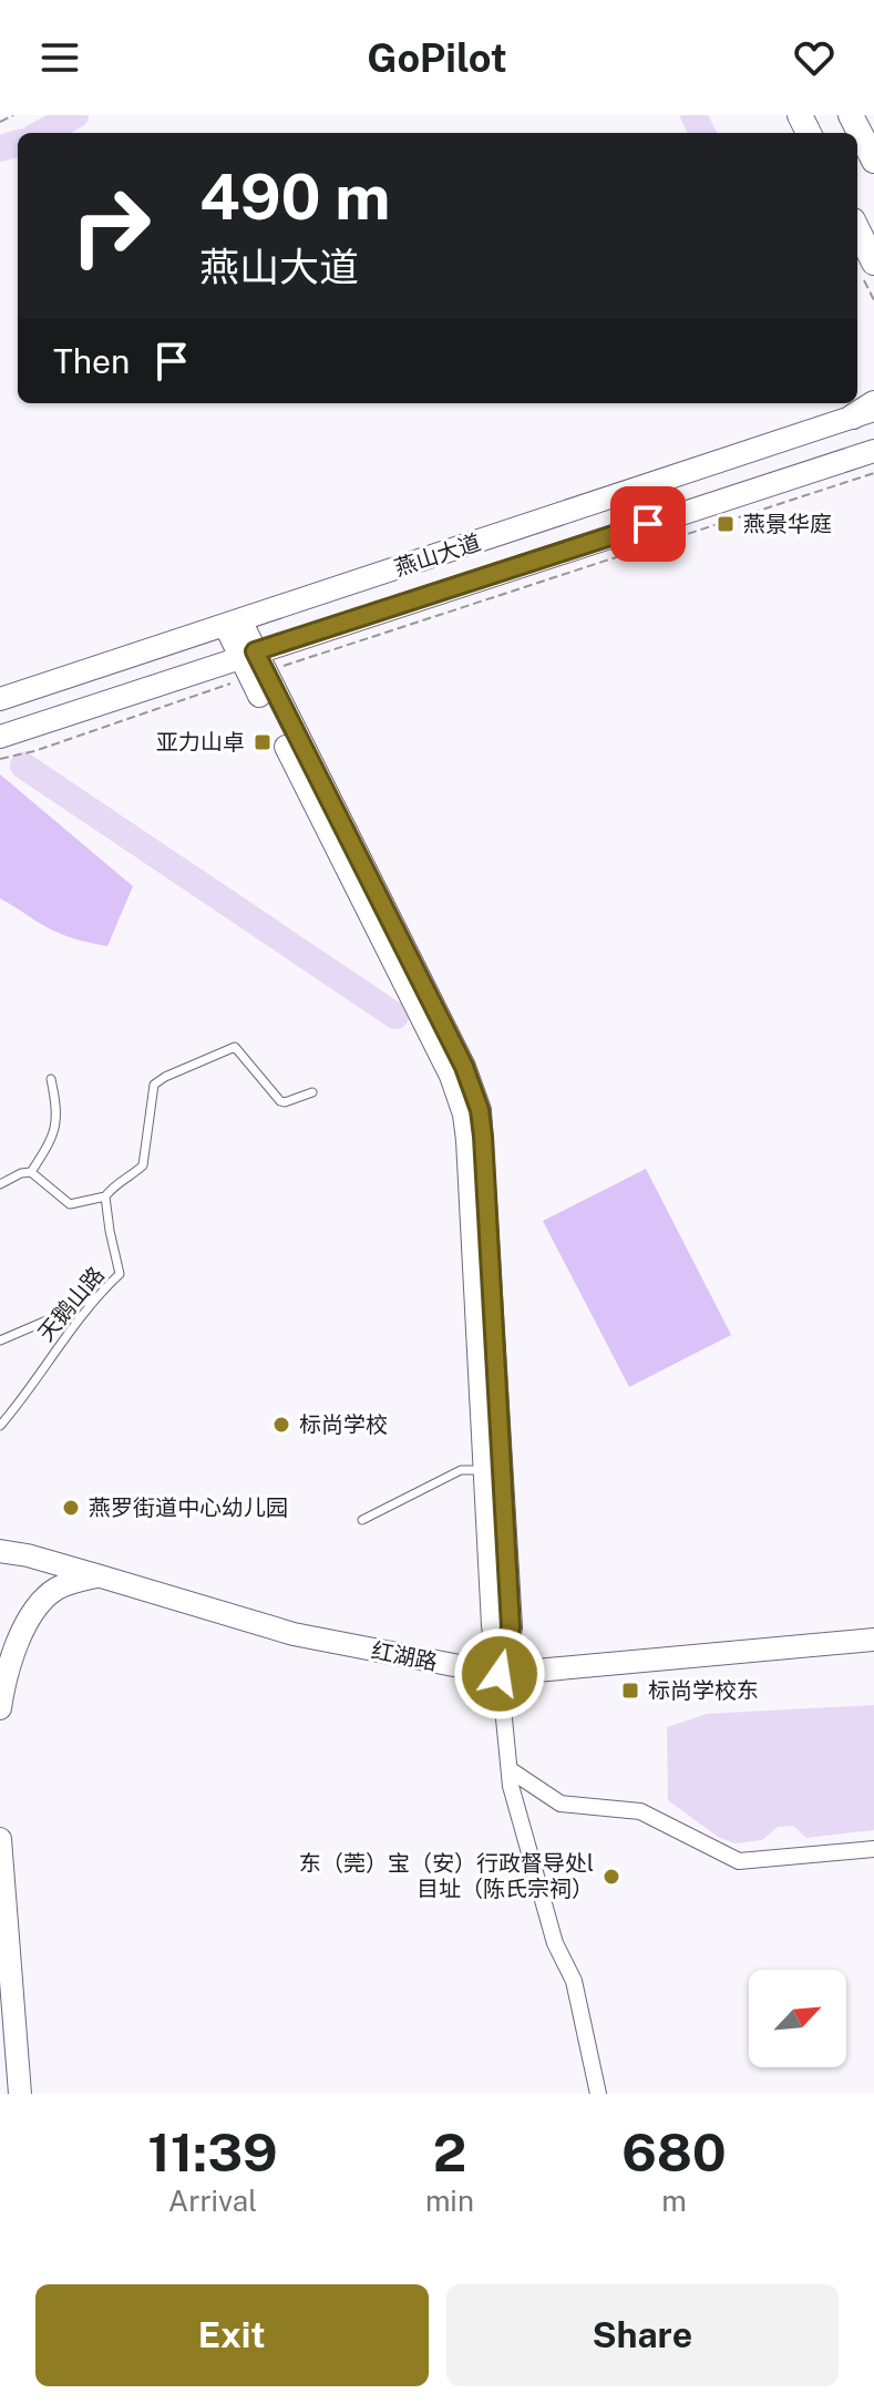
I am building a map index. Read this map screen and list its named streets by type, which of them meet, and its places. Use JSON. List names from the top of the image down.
{
  "streets": {
    "main road": ["燕山大道", "红湖路"],
    "lane": ["天鹅山路"]
  },
  "places": {
    "transit": ["燕景华庭", "亚力山卓", "标尚学校东"],
    "other": ["标尚学校", "燕罗街道中心幼儿园", "东（莞）宝（安）行政督导处l 目址（陈氏宗祠）"]
  },
  "north": "top right",
  "page": {
    "header": "GoPilot",
    "turn": ["490 m", "燕山大道"],
    "then": "Then",
    "eta": [
      "11:39",
      "Arrival",
      "2",
      "min",
      "680",
      "m"
    ],
    "buttons": ["Exit", "Share"]
  }
}
